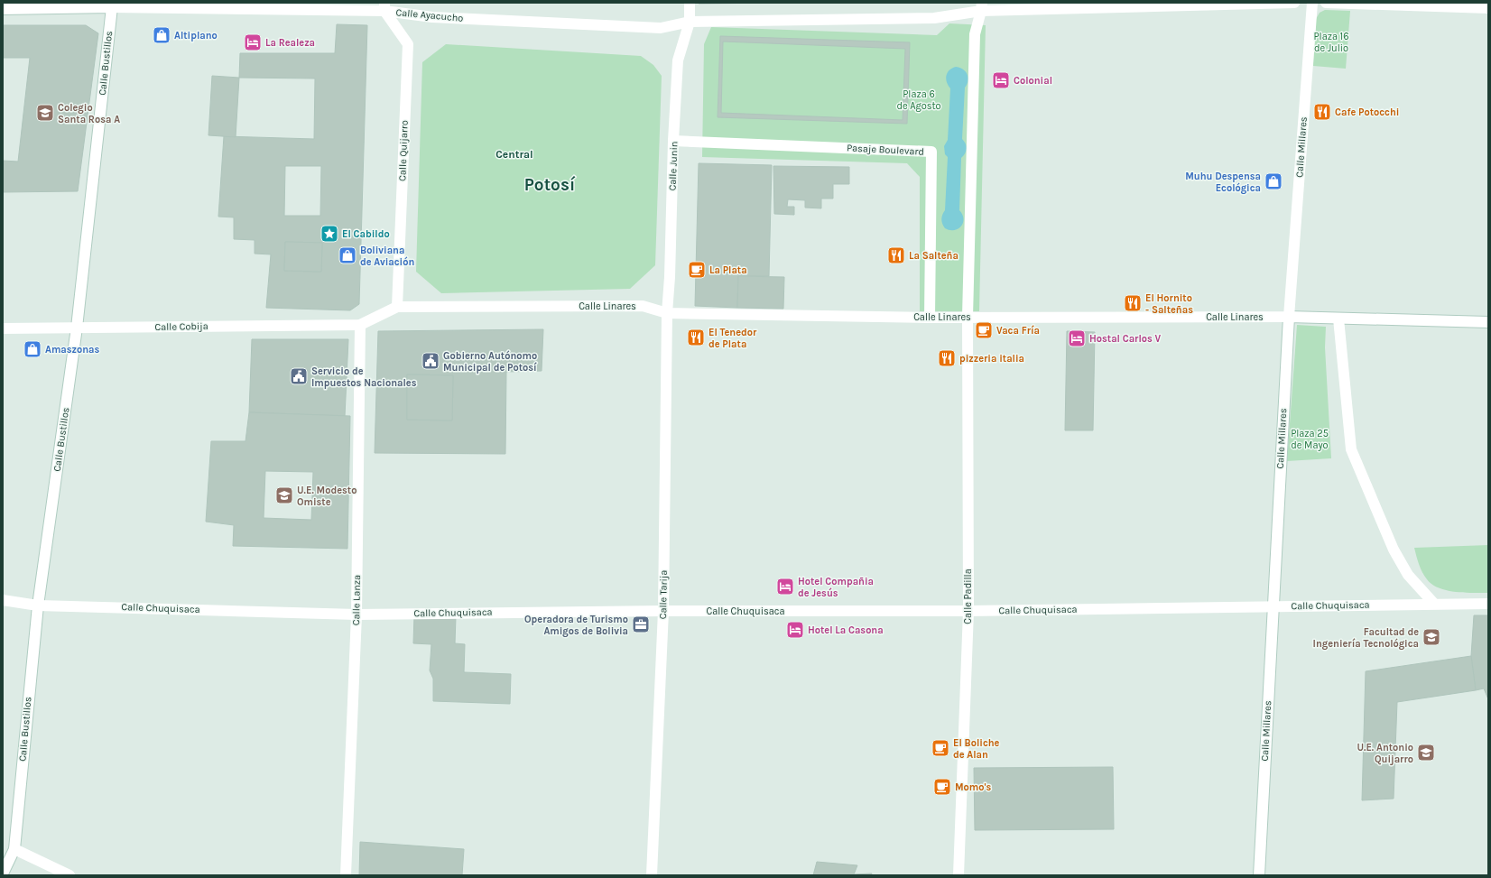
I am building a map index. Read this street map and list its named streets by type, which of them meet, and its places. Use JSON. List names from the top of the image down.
{
  "streets": {
    "street": [
      "Calle Ayacucho",
      "Calle Bustillos",
      "Calle Millares",
      "Pasaje Boulevard",
      "Calle Quijarro",
      "Calle Junin",
      "Calle Linares",
      "Calle Cobija",
      "Calle Tarija",
      "Calle Padilla",
      "Calle Lanza",
      "Calle Chuquisaca"
    ]
  },
  "crossings": [
    ["Calle Ayacucho", "Calle Bustillos"],
    ["Calle Ayacucho", "Calle Quijarro"],
    ["Calle Ayacucho", "Calle Junin"],
    ["Calle Bustillos", "Calle Cobija"],
    ["Calle Bustillos", "Calle Chuquisaca"],
    ["Calle Millares", "Calle Linares"],
    ["Calle Millares", "Calle Chuquisaca"],
    ["Pasaje Boulevard", "Calle Junin"],
    ["Pasaje Boulevard", "Calle Linares"],
    ["Calle Quijarro", "Calle Linares"],
    ["Calle Junin", "Calle Linares"],
    ["Calle Junin", "Calle Tarija"],
    ["Calle Linares", "Calle Tarija"],
    ["Calle Linares", "Calle Padilla"],
    ["Calle Cobija", "Calle Lanza"],
    ["Calle Tarija", "Calle Chuquisaca"],
    ["Calle Padilla", "Calle Chuquisaca"],
    ["Calle Lanza", "Calle Chuquisaca"]
  ],
  "districts": ["Central", "Potosí"],
  "parks": ["Plaza 16 de Julio", "Plaza 6 de Agosto", "Plaza 25 de Mayo"],
  "places": {
    "shop": [
      "Altiplano",
      "Muhu Despensa Ecológica",
      "Boliviana de Aviación",
      "Amaszonas"
    ],
    "hotel": [
      "La Realeza",
      "Colonial",
      "Hostal Carlos V",
      "Hotel Compañia de Jesús",
      "Hotel La Casona"
    ],
    "restaurant": [
      "Cafe Potocchi",
      "La Salteña",
      "El Hornito - Salteñas",
      "El Tenedor de Plata",
      "pizzeria italia"
    ],
    "school or university": [
      "Colegio Santa Rosa A",
      "U.E. Modesto Omiste",
      "Facultad de Ingeniería Tecnológica",
      "U.E. Antonio Quijarro"
    ],
    "place": ["El Cabildo"],
    "cafe": [
      "La Plata",
      "Vaca Fría",
      "El Boliche de Alan",
      "Momo's"
    ],
    "public building": ["Gobierno Autónomo Municipal de Potosí", "Servicio de Impuestos Nacionales"],
    "office": ["Operadora de Turismo Amigos de Bolivia"]
  }
}
